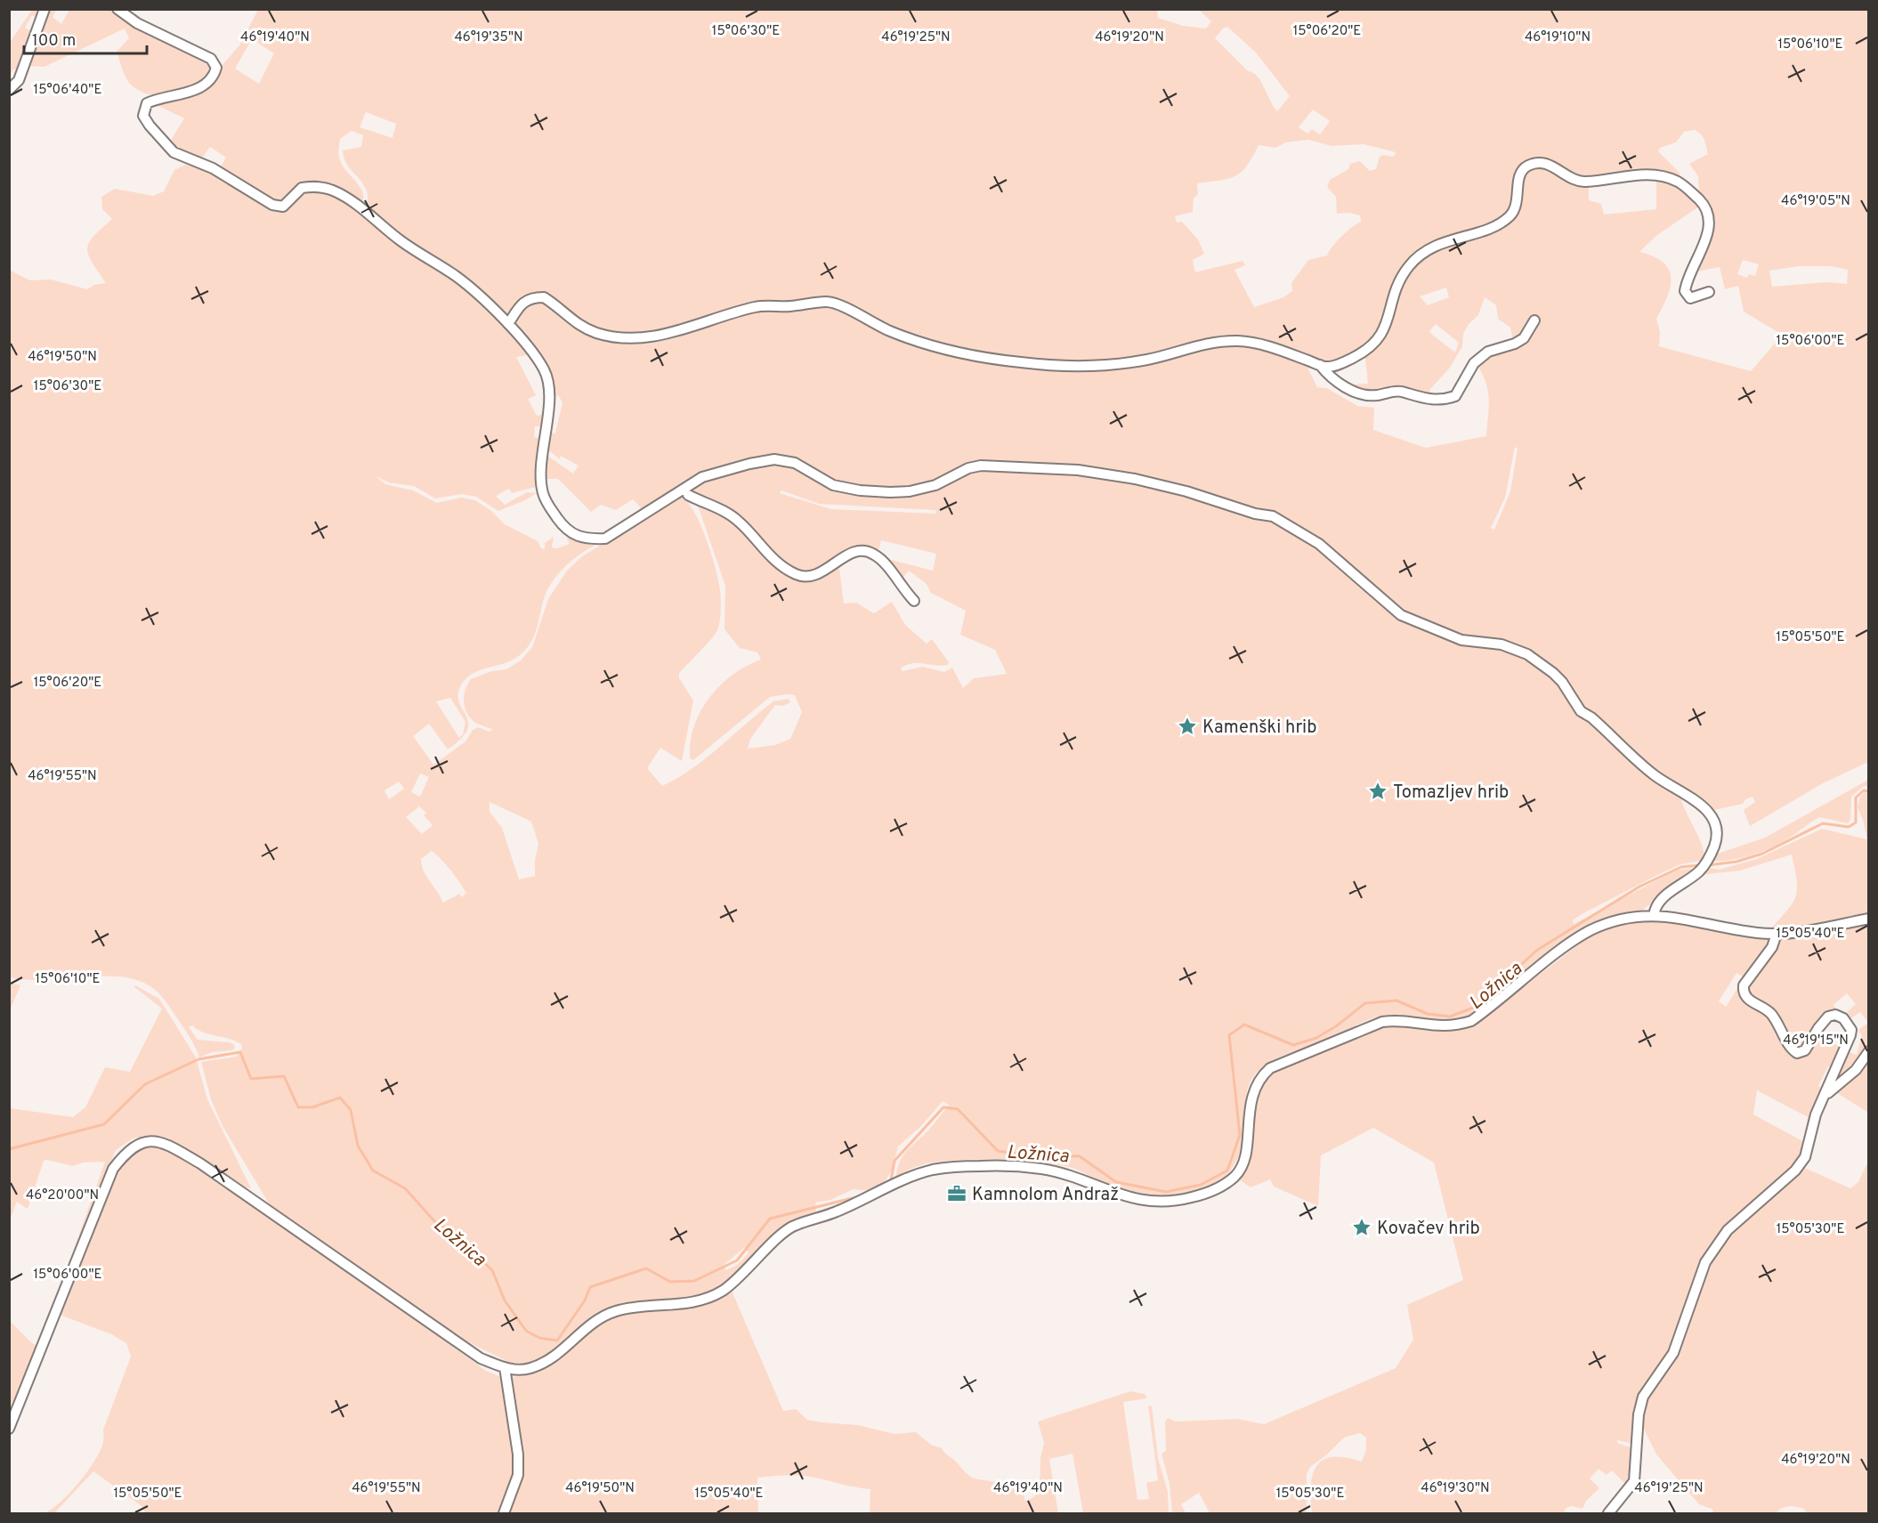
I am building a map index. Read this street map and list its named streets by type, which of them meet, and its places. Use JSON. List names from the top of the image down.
{
  "water": ["Ložnica"],
  "places": {
    "place": ["Kamenški hrib", "Tomazljev hrib", "Kovačev hrib"],
    "office": ["Kamnolom Andraž"]
  },
  "scale_bar": "100 m",
  "coordinates": [
    "15°06'30\"E",
    "15°06'20\"E",
    "46°19'40\"N",
    "46°19'35\"N",
    "46°19'25\"N",
    "46°19'20\"N",
    "46°19'10\"N",
    "15°06'10\"E",
    "15°06'40\"E",
    "46°19'05\"N",
    "15°06'00\"E",
    "46°19'50\"N",
    "15°05'50\"E",
    "46°19'55\"N",
    "15°05'40\"E",
    "46°19'15\"N",
    "46°20'00\"N",
    "15°05'30\"E",
    "46°19'30\"N"
  ]
}
